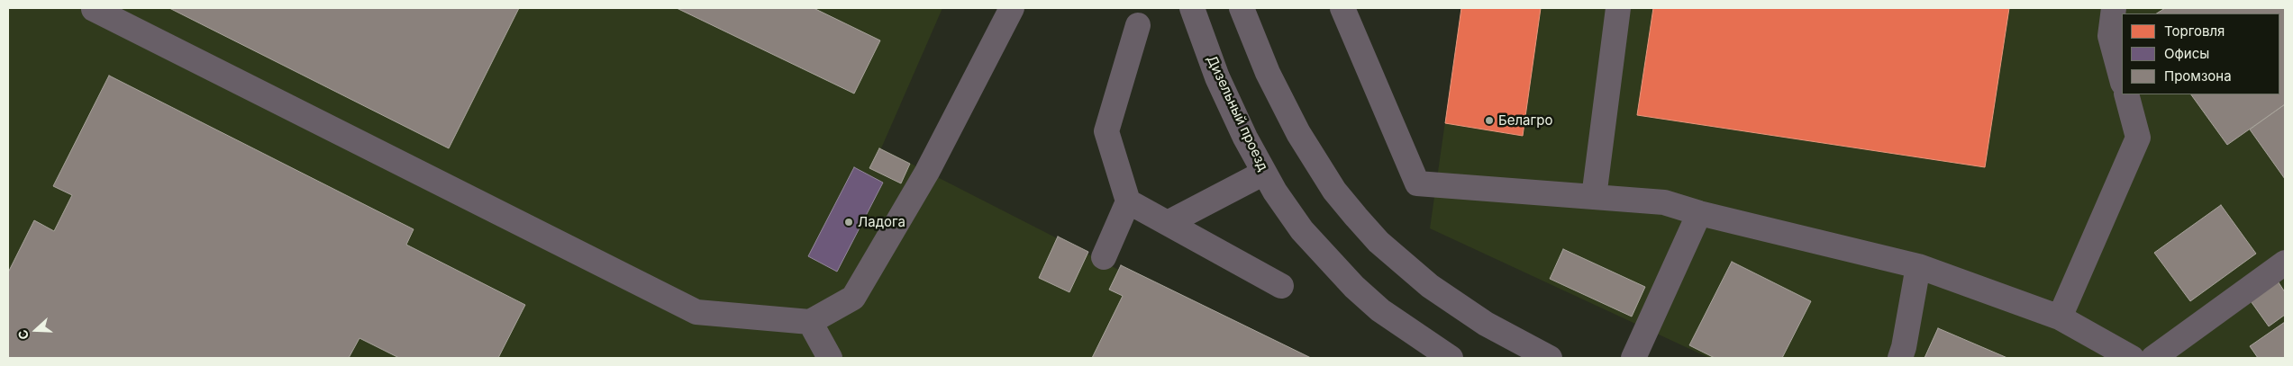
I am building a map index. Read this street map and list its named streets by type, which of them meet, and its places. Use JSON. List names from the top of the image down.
{
  "streets": {
    "street": ["Дизельный проезд"]
  },
  "places": ["Белагро", "Ладога"],
  "legend": ["Торговля", "Офисы", "Промзона"],
  "north": "left"
}
